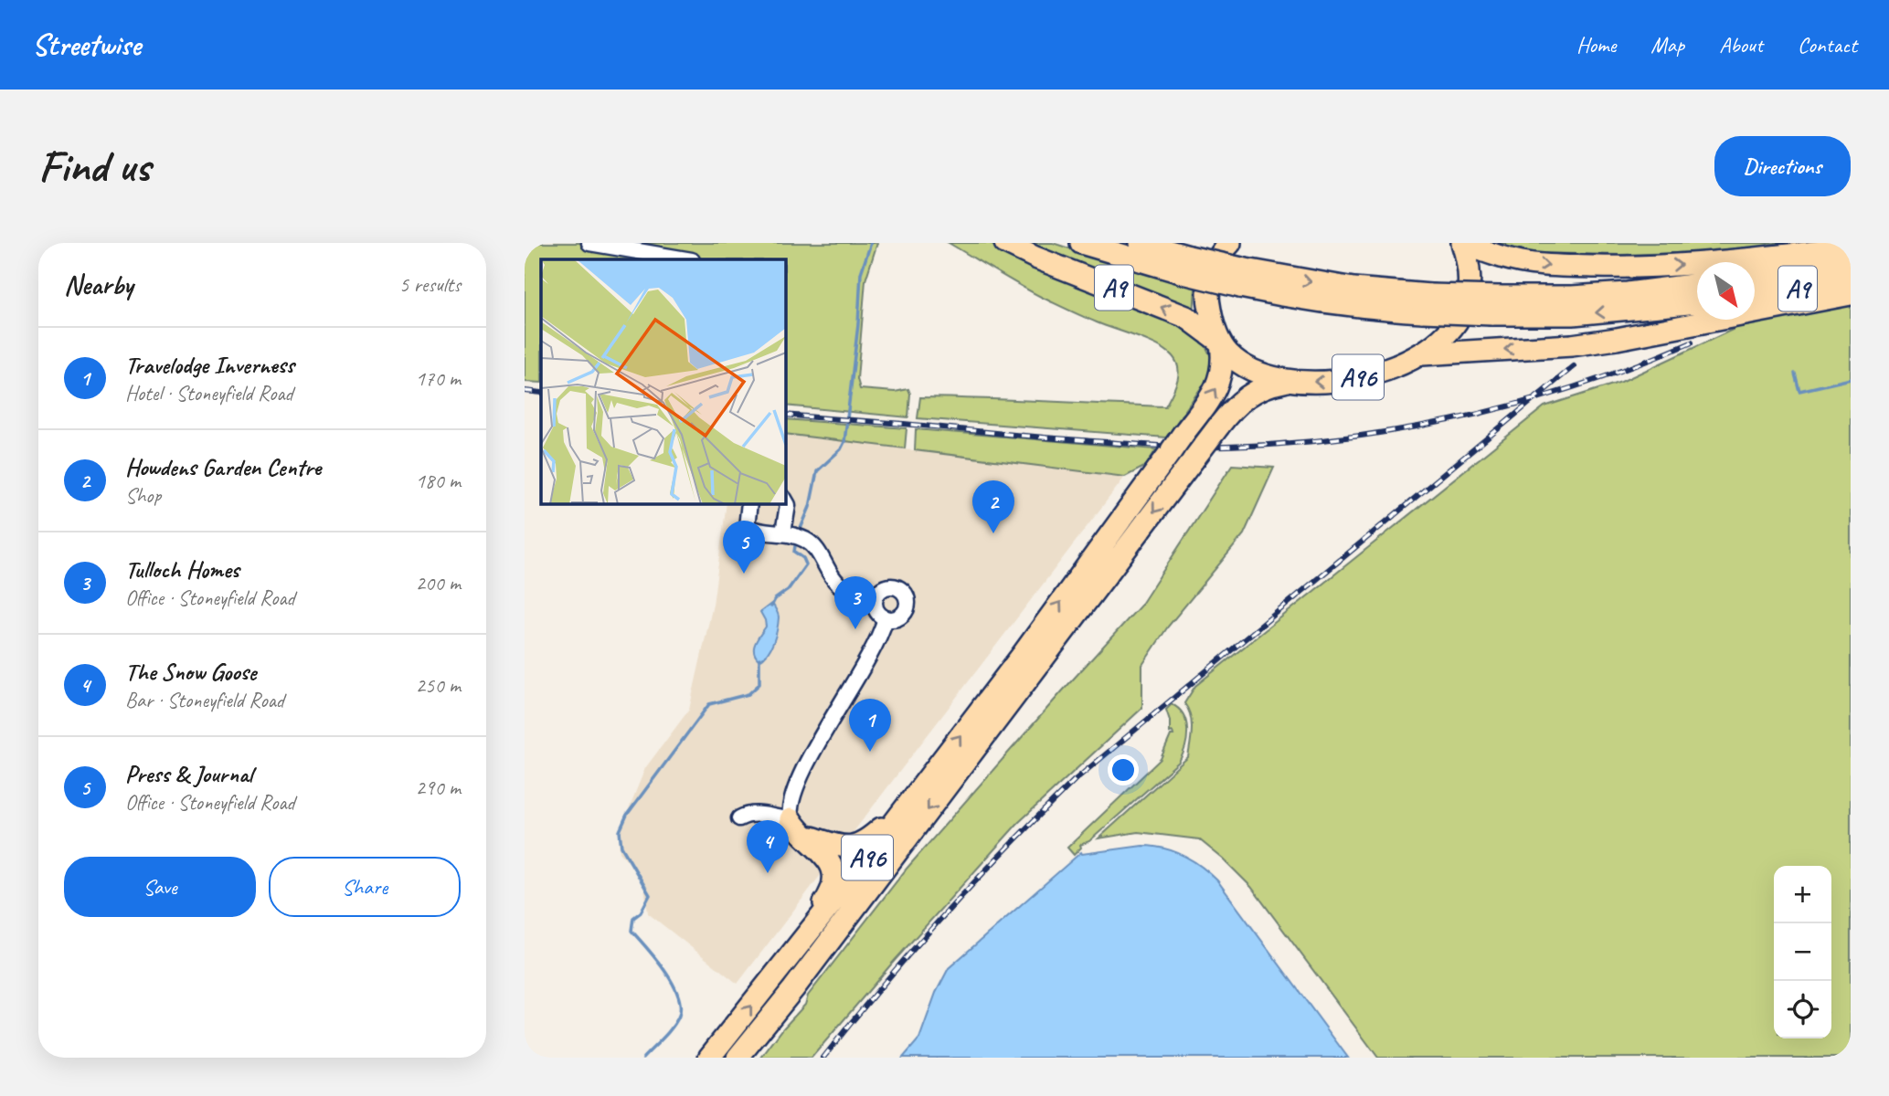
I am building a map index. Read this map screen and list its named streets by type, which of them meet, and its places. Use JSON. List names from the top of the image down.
{
  "streets": {
    "highway": ["A9", "A96"]
  },
  "crossings": [
    ["A9", "A96"]
  ],
  "north": "bottom right",
  "page": {
    "header": "Streetwise",
    "nav": [
      "Home",
      "Map",
      "About",
      "Contact"
    ],
    "buttons": [
      "Directions",
      ["Save", "Share"]
    ],
    "title": "Find us",
    "heading": ["Nearby", "5 results"],
    "list": [
      {
        "mark": "1",
        "name": "Travelodge Inverness",
        "note": "Hotel · Stoneyfield Road",
        "value": "170 m"
      },
      {
        "mark": "2",
        "name": "Howdens Garden Centre",
        "note": "Shop",
        "value": "180 m"
      },
      {
        "mark": "3",
        "name": "Tulloch Homes",
        "note": "Office · Stoneyfield Road",
        "value": "200 m"
      },
      {
        "mark": "4",
        "name": "The Snow Goose",
        "note": "Bar · Stoneyfield Road",
        "value": "250 m"
      },
      {
        "mark": "5",
        "name": "Press & Journal",
        "note": "Office · Stoneyfield Road",
        "value": "290 m"
      }
    ],
    "pins": [
      "2",
      "5",
      "3",
      "1",
      "4"
    ],
    "map_buttons": ["+", "−"]
  }
}
